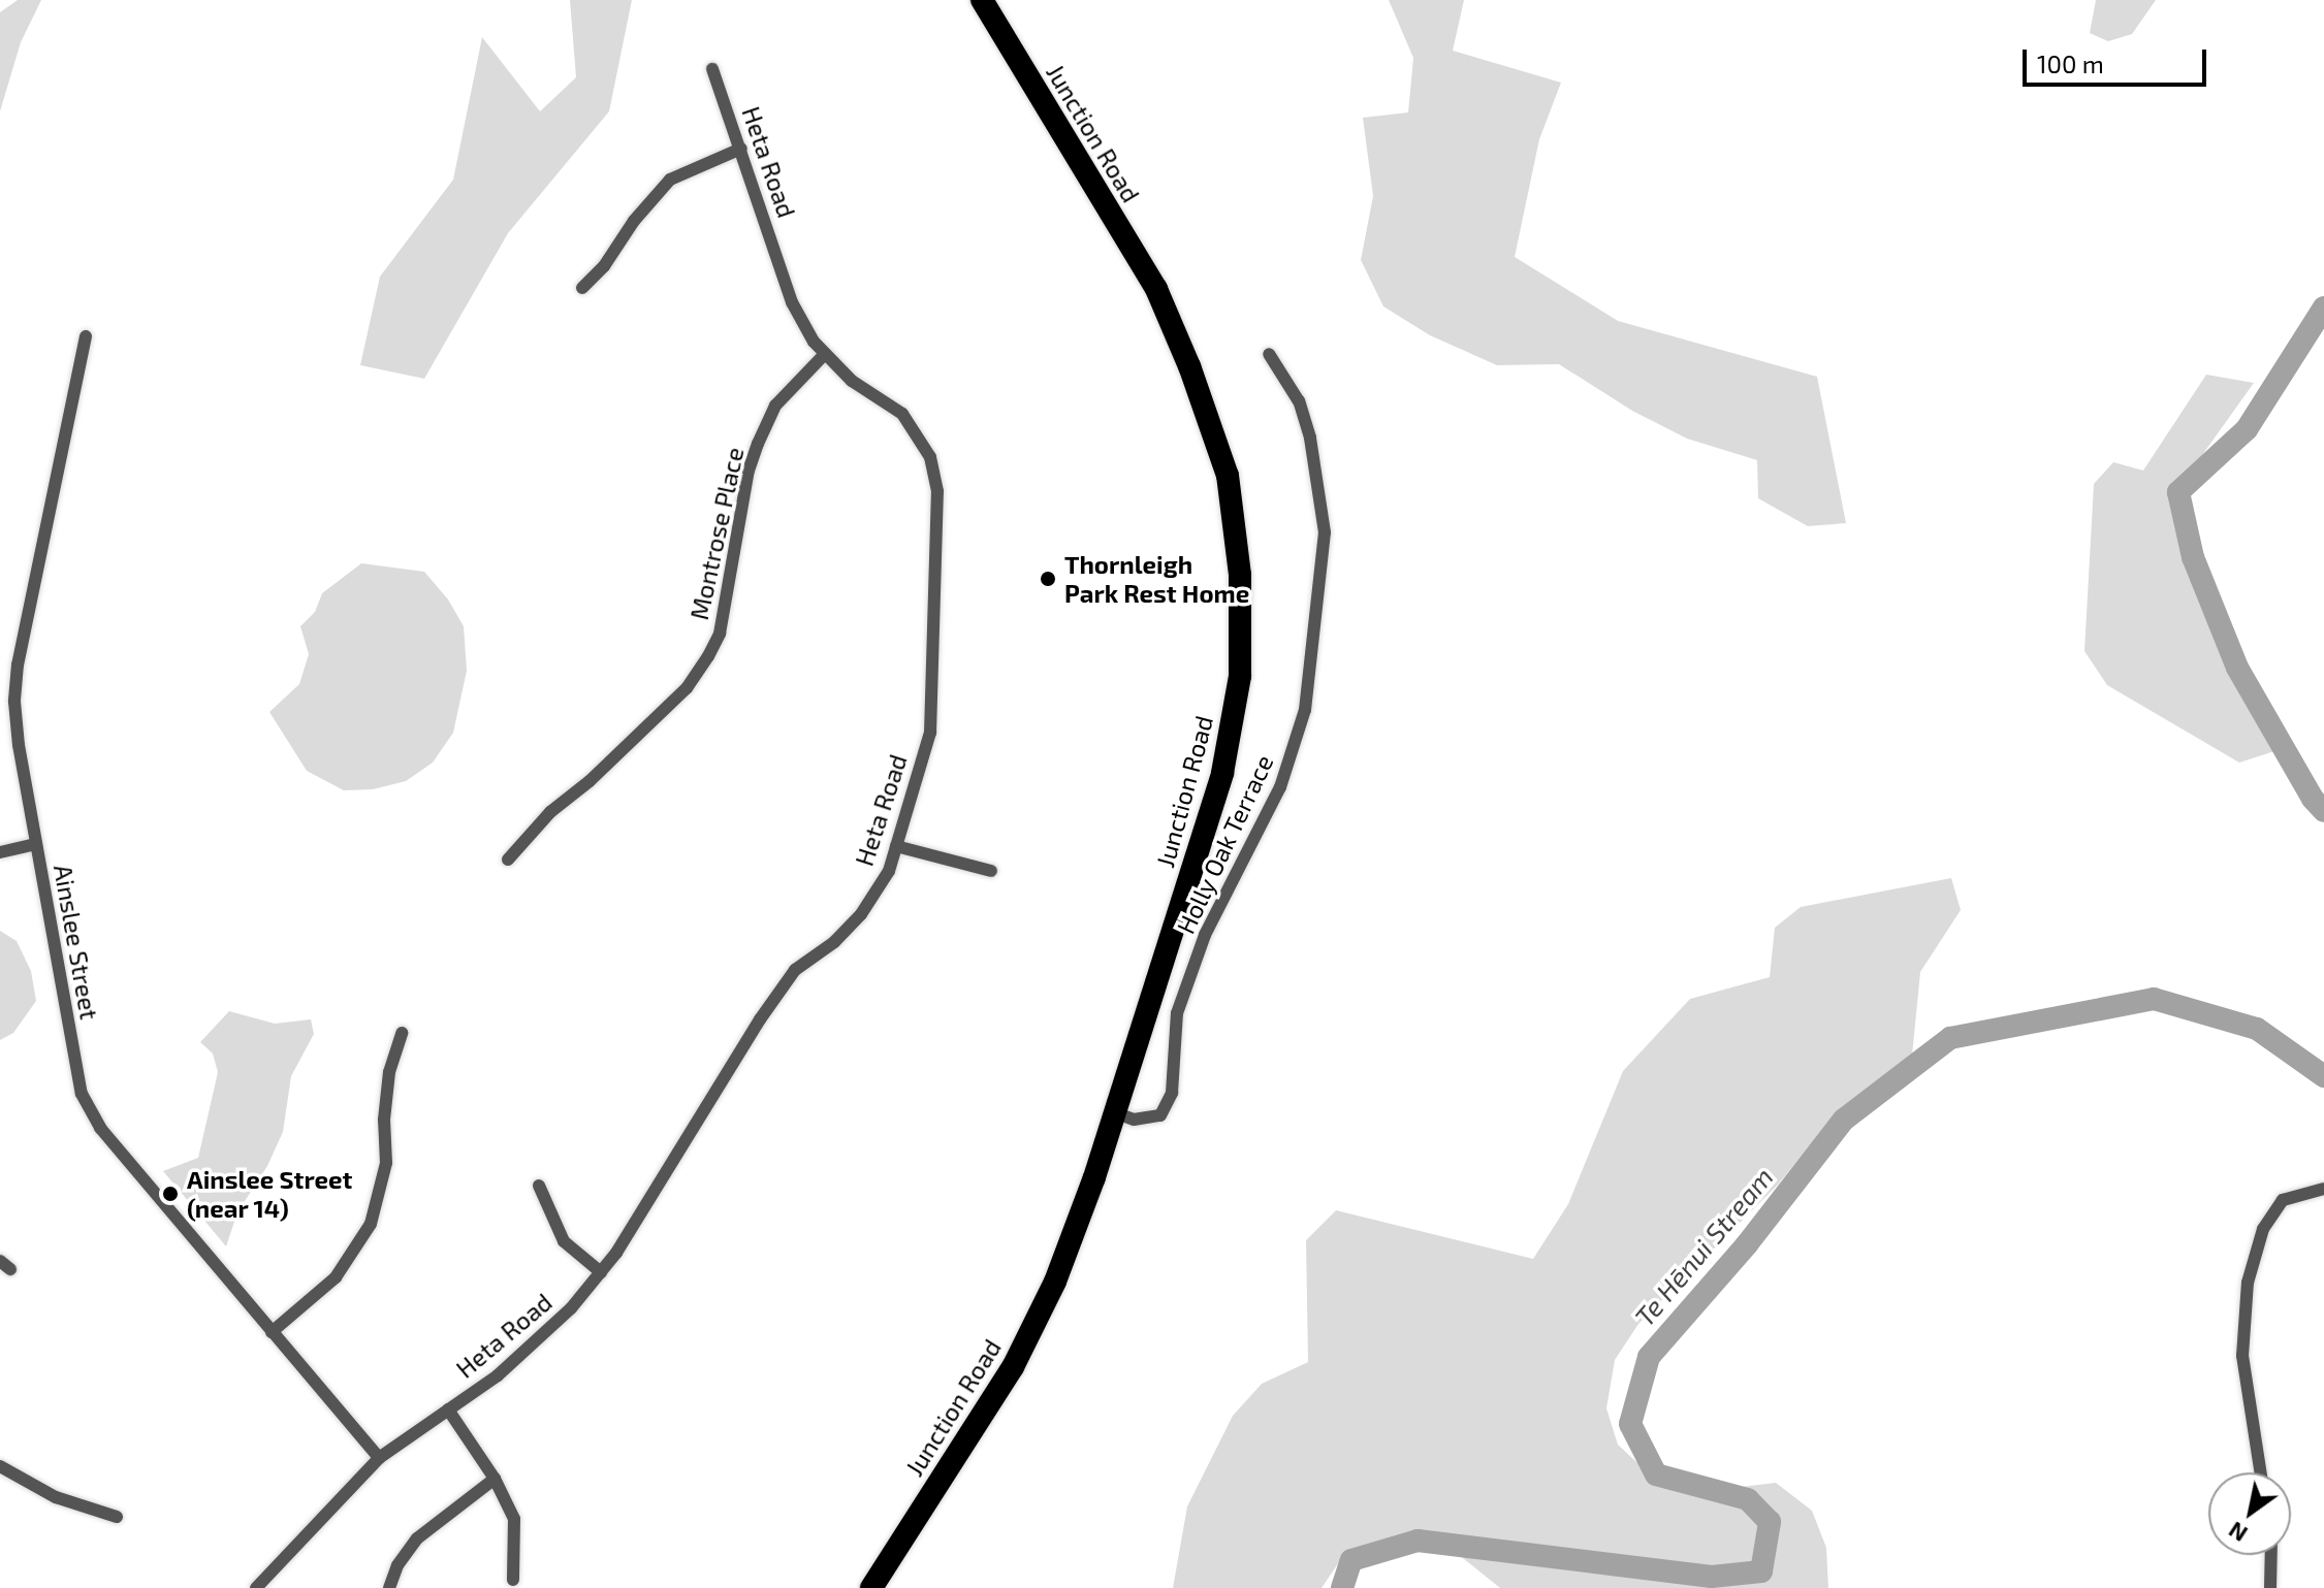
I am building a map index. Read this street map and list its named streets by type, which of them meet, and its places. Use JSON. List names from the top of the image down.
{
  "streets": {
    "highway": ["Junction Road"],
    "street": [
      "Heta Road",
      "Montrose Place",
      "Holly Oak Terrace",
      "Ainslee Street"
    ]
  },
  "crossings": [
    ["Junction Road", "Holly Oak Terrace"],
    ["Heta Road", "Montrose Place"],
    ["Heta Road", "Ainslee Street"]
  ],
  "water": ["Te Hēnui Stream"],
  "places": ["Thornleigh Park Rest Home", "Ainslee Street (near 14)"],
  "scale_bar": "100 m",
  "north": "bottom left"
}
